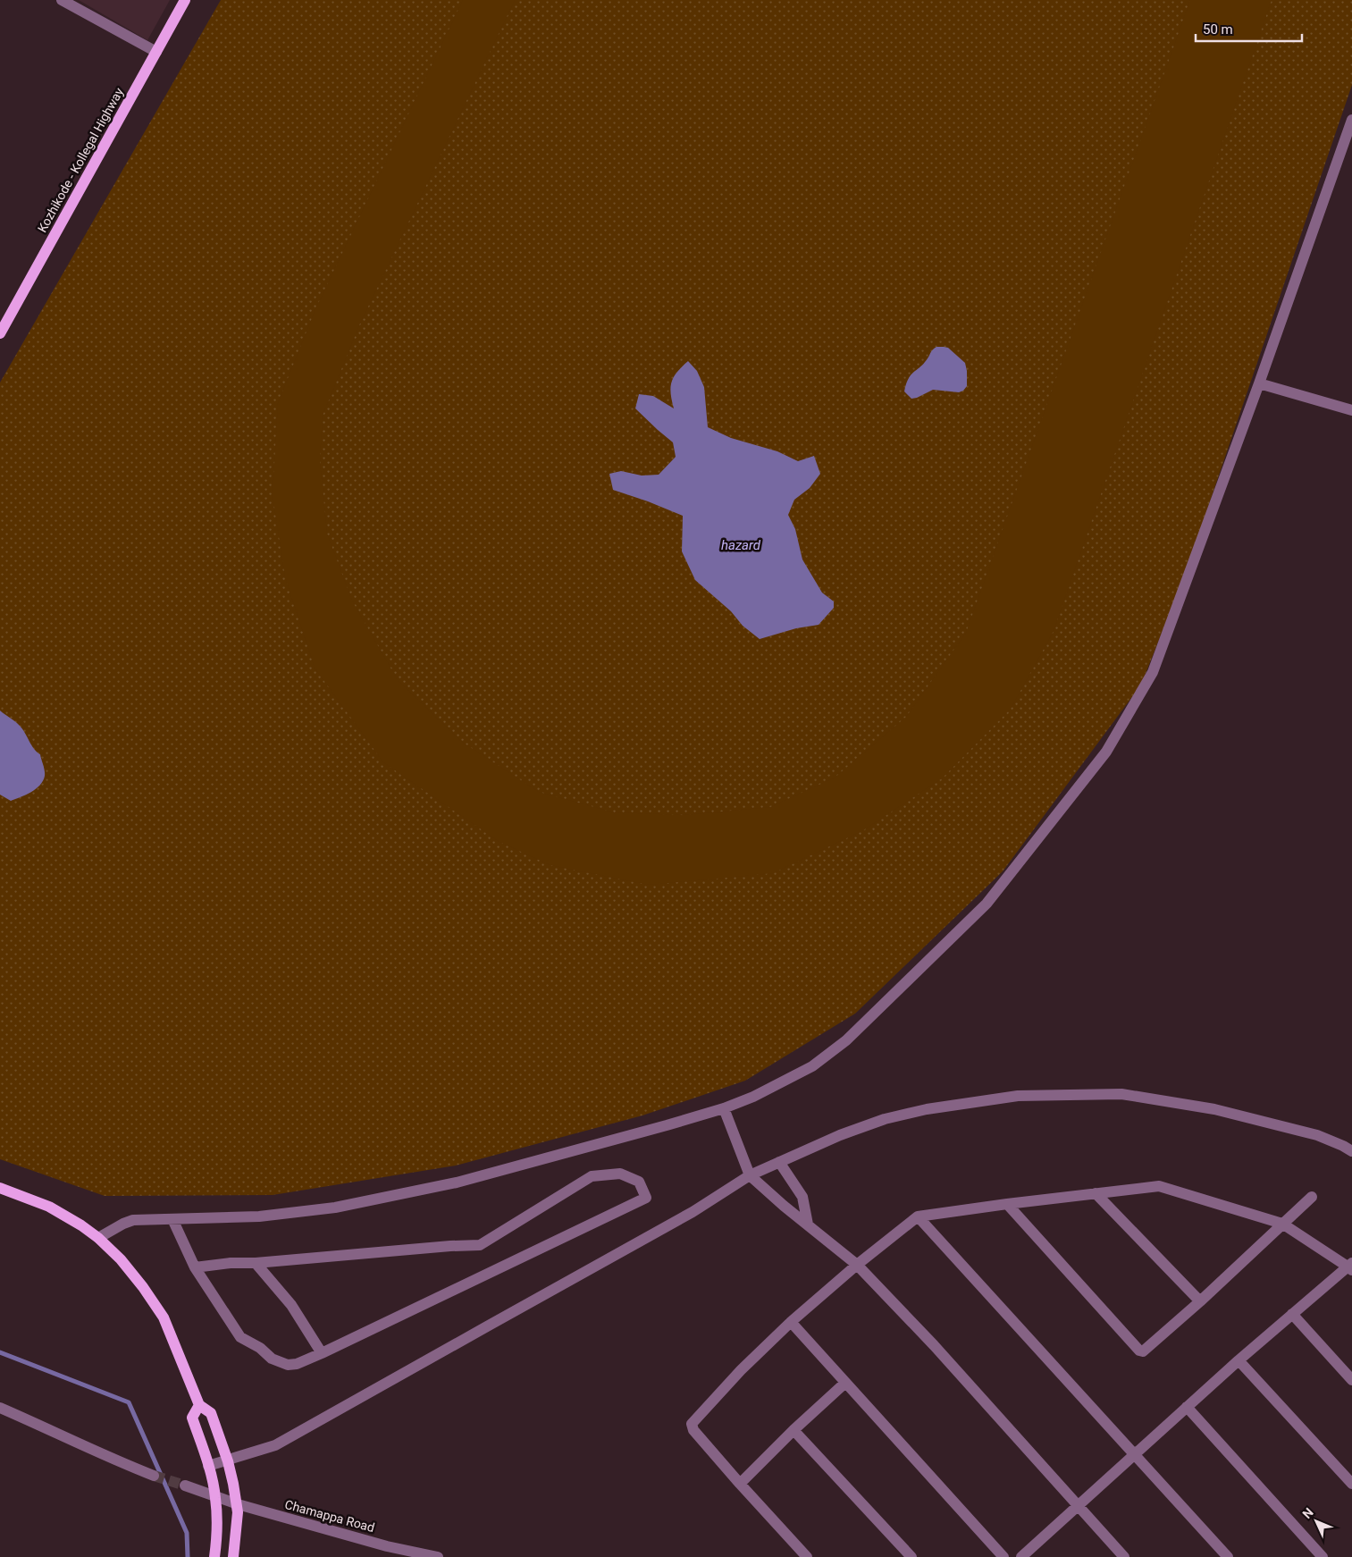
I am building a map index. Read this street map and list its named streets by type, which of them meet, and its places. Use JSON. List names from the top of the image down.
{
  "streets": {
    "main road": ["Kozhikode - Kollegal Highway"],
    "street": ["Chamappa Road"]
  },
  "water": ["hazard"],
  "scale_bar": "50 m",
  "north": "top left"
}
